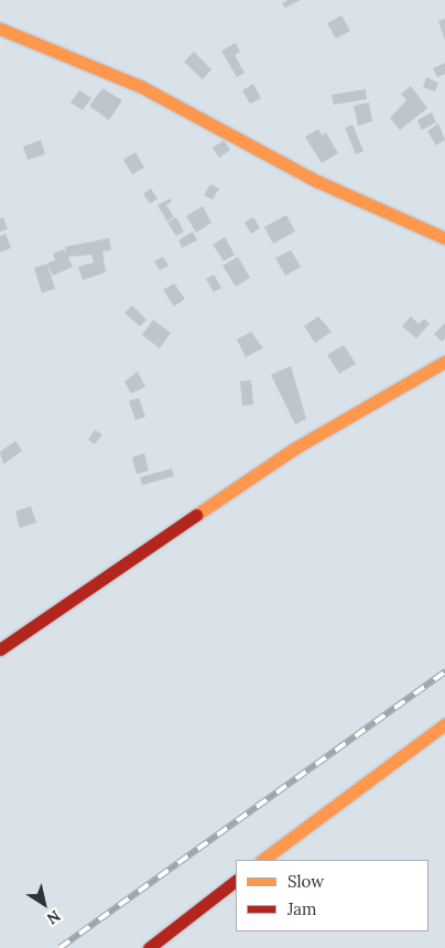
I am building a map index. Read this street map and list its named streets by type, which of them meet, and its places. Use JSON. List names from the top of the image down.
{
  "legend": ["Slow", "Jam"],
  "north": "bottom right"
}
